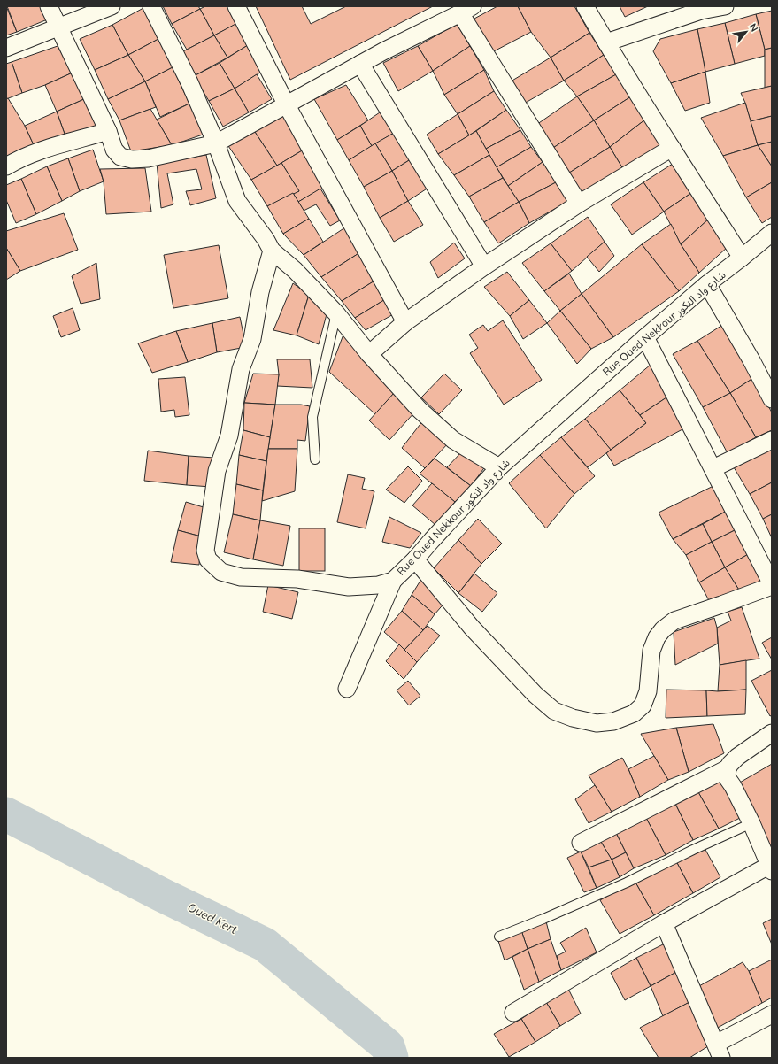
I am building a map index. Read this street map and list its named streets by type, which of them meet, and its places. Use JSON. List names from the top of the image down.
{
  "streets": {
    "street": ["Rue Oued Nekkour شارع واد النکور"]
  },
  "water": ["Oued Kert"],
  "north": "top right"
}
